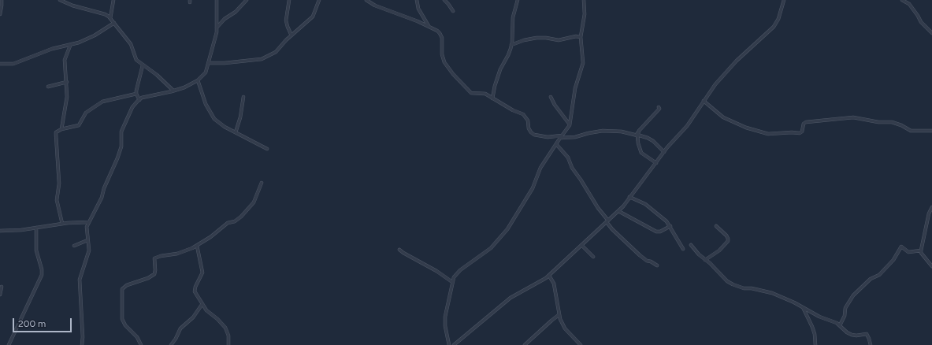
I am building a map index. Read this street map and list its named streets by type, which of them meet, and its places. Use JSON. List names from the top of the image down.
{
  "scale_bar": "200 m"
}
